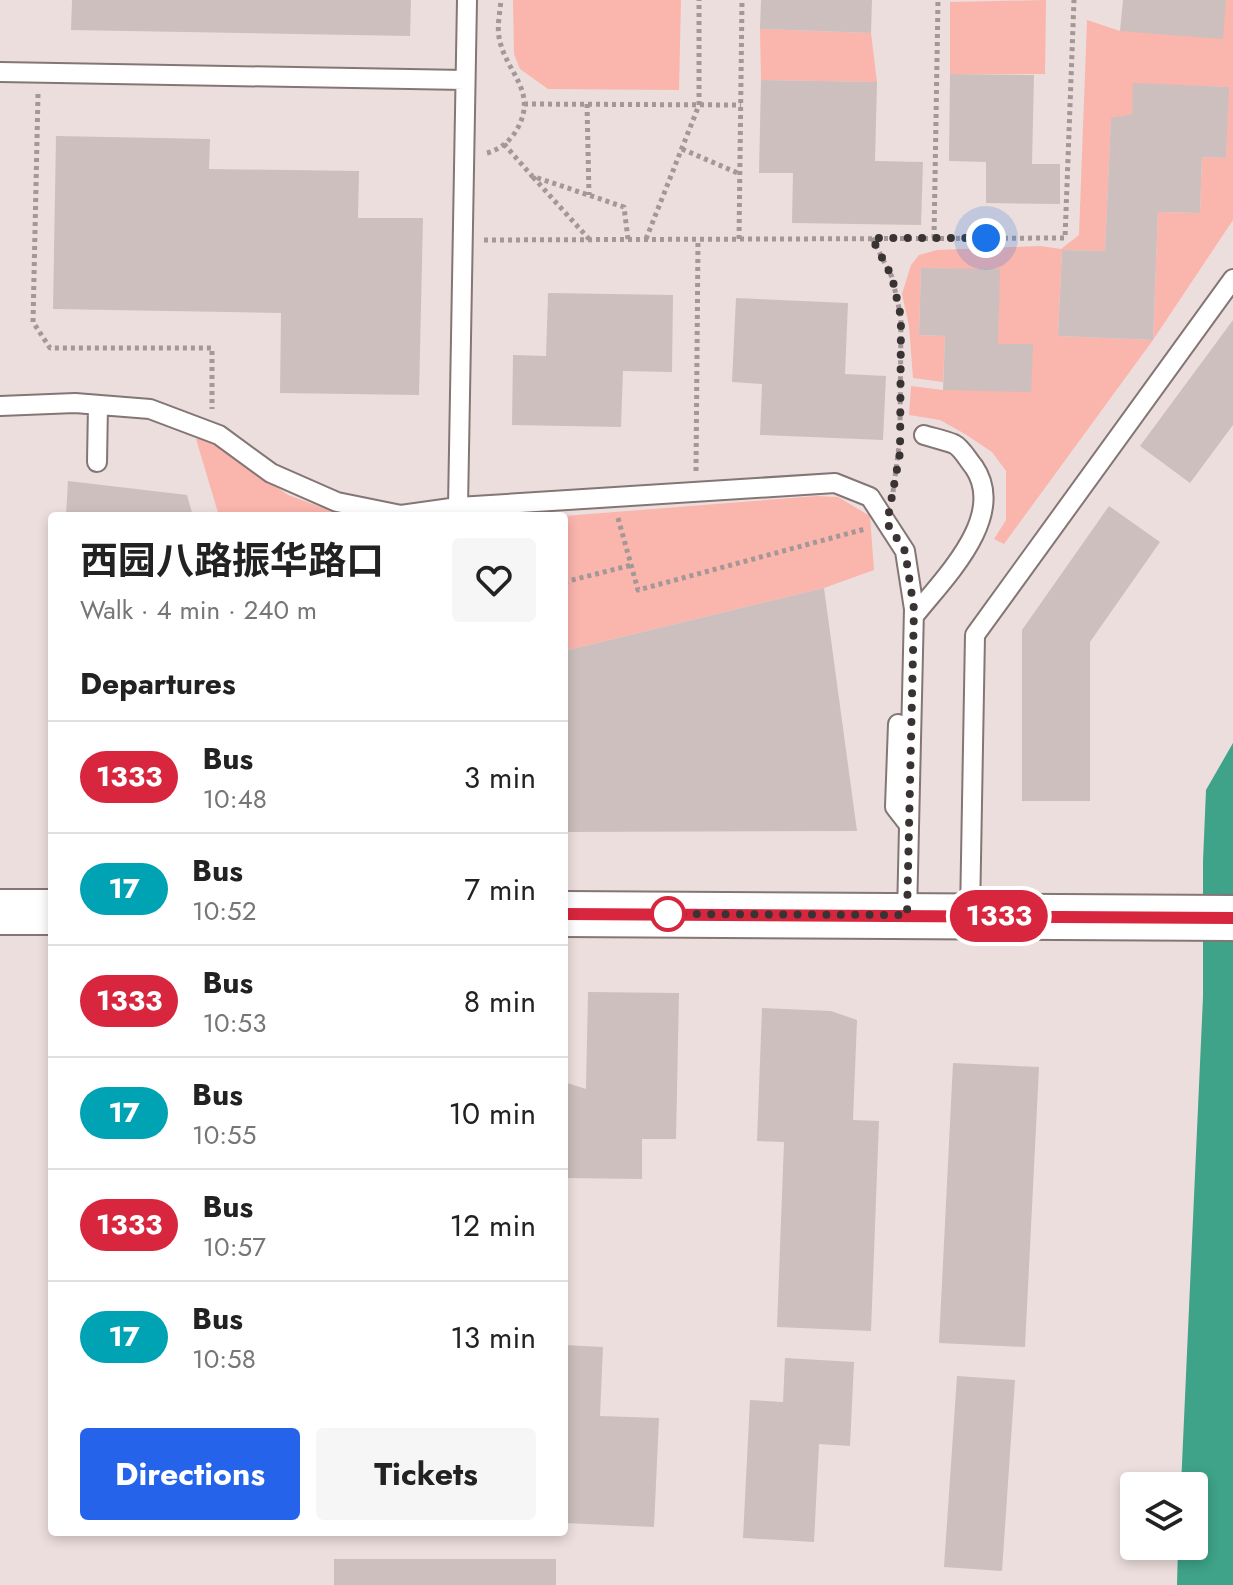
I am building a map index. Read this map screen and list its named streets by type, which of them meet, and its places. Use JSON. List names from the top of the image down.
{
  "lines": ["bus line 1333"],
  "page": {
    "on_map": "1333",
    "heading": [
      ["西园八路振华路口", "Walk · 4 min · 240 m"],
      "Departures"
    ],
    "list": [
      {
        "mark": "1333",
        "name": "Bus",
        "note": "10:48",
        "value": "3 min"
      },
      {
        "mark": "17",
        "name": "Bus",
        "note": "10:52",
        "value": "7 min"
      },
      {
        "mark": "1333",
        "name": "Bus",
        "note": "10:53",
        "value": "8 min"
      },
      {
        "mark": "17",
        "name": "Bus",
        "note": "10:55",
        "value": "10 min"
      },
      {
        "mark": "1333",
        "name": "Bus",
        "note": "10:57",
        "value": "12 min"
      },
      {
        "mark": "17",
        "name": "Bus",
        "note": "10:58",
        "value": "13 min"
      }
    ],
    "buttons": ["Directions", "Tickets"]
  }
}
